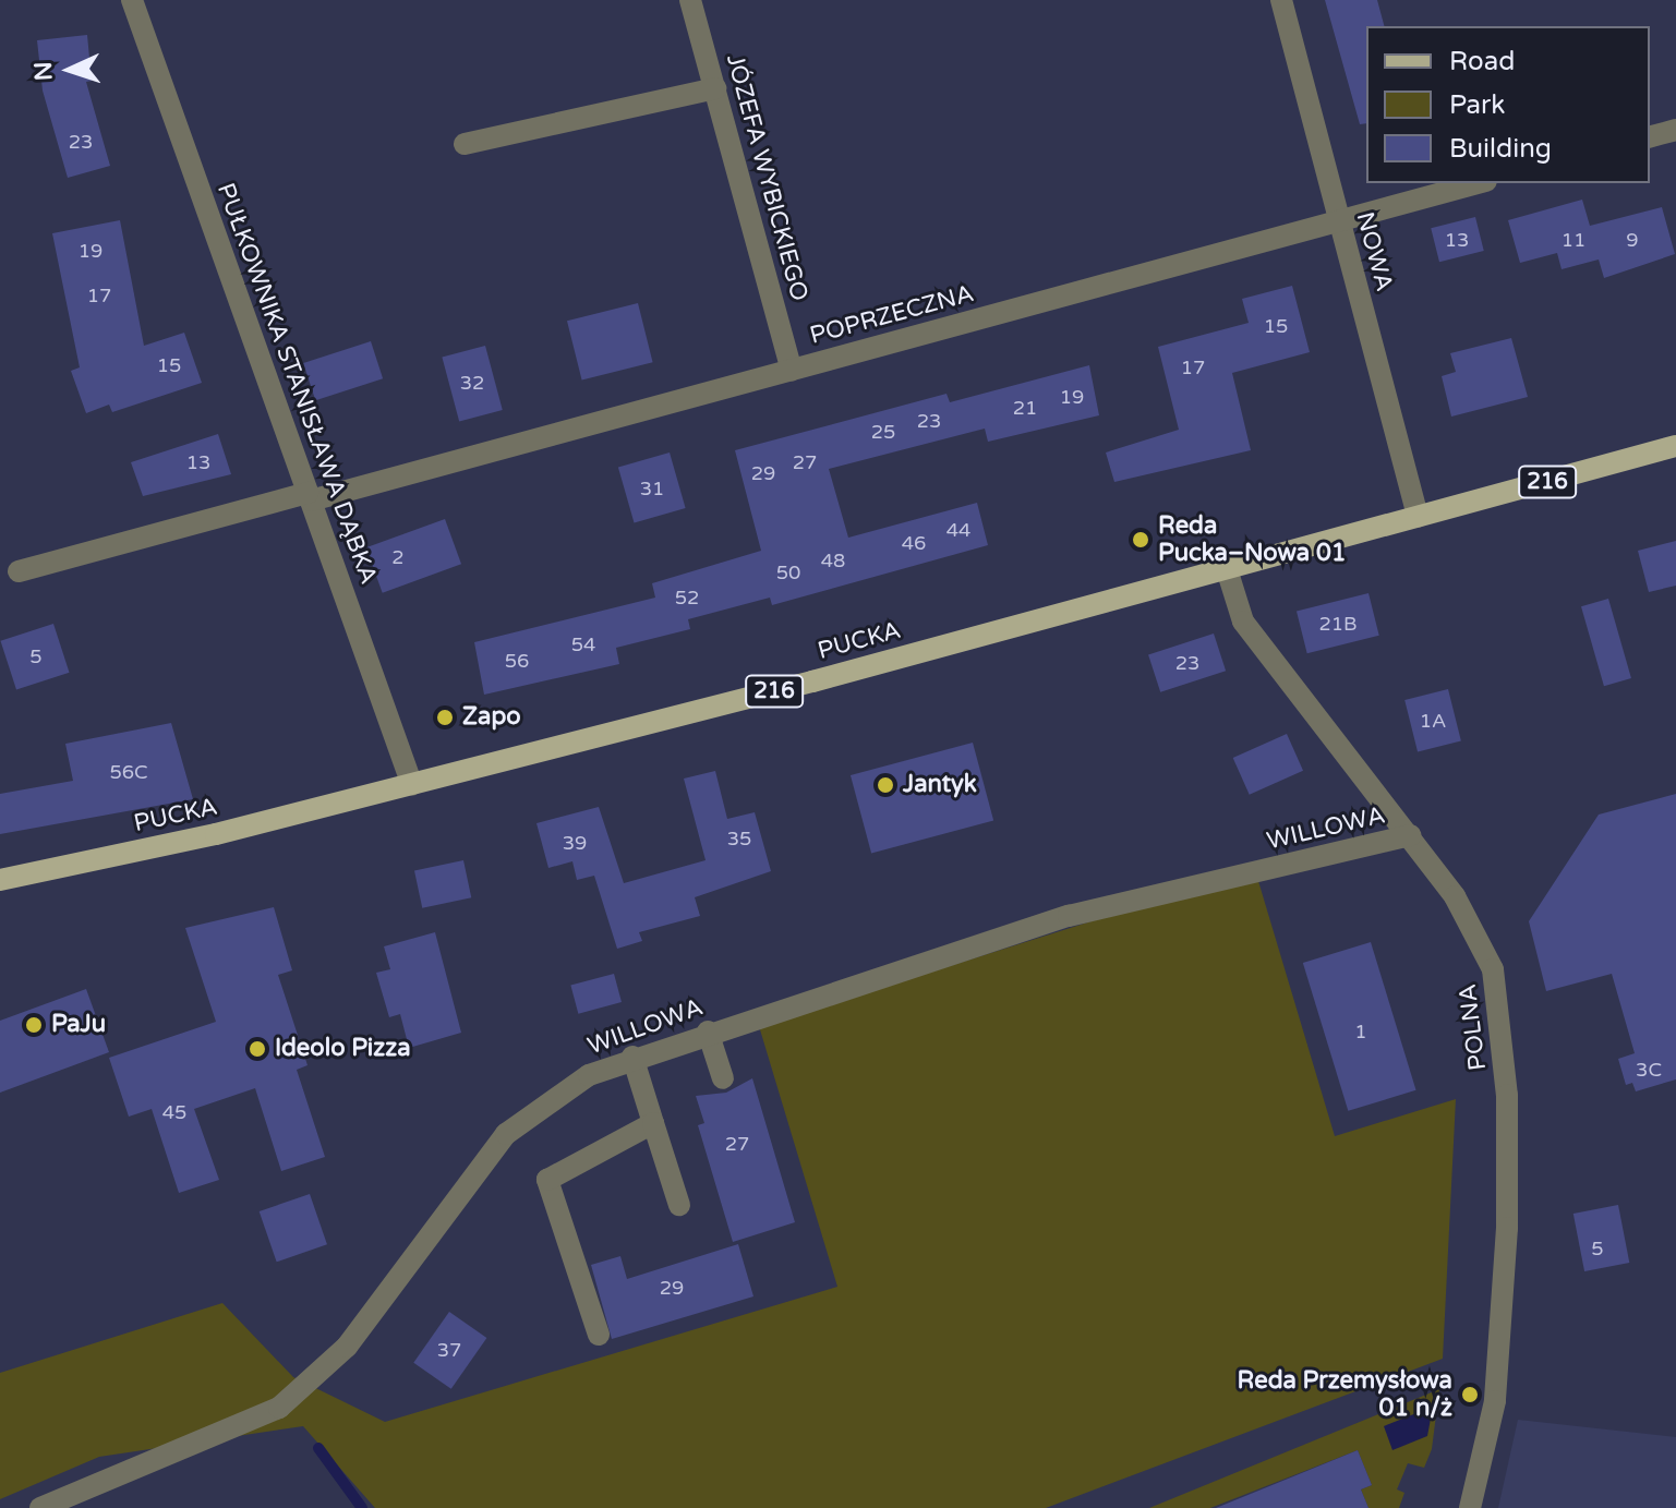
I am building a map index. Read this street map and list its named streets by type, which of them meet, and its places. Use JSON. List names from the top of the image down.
{
  "streets": {
    "main road": ["216", "PUCKA"],
    "street": [
      "JÓZEFA WYBICKIEGO",
      "NOWA",
      "POPRZECZNA",
      "PUŁKOWNIKA STANISŁAWA DĄBKA",
      "WILLOWA",
      "POLNA"
    ]
  },
  "crossings": [
    ["JÓZEFA WYBICKIEGO", "POPRZECZNA"],
    ["NOWA", "POPRZECZNA"],
    ["NOWA", "PUCKA"],
    ["POPRZECZNA", "PUŁKOWNIKA STANISŁAWA DĄBKA"],
    ["PUŁKOWNIKA STANISŁAWA DĄBKA", "PUCKA"],
    ["PUCKA", "POLNA"],
    ["WILLOWA", "POLNA"]
  ],
  "places": [
    "Reda Pucka–Nowa 01",
    "Zapo",
    "Jantyk",
    "PaJu",
    "Ideolo Pizza",
    "Reda Przemysłowa 01 n/ż"
  ],
  "house_numbers": [
    "23",
    "13",
    "11",
    "9",
    "19",
    "17",
    "15",
    "15",
    "17",
    "32",
    "19",
    "21",
    "23",
    "25",
    "13",
    "27",
    "29",
    "31",
    "44",
    "46",
    "2",
    "48",
    "50",
    "52",
    "21B",
    "54",
    "5",
    "56",
    "23",
    "1A",
    "56C",
    "35",
    "39",
    "1",
    "3C",
    "45",
    "27",
    "5",
    "29",
    "37"
  ],
  "legend": ["Road", "Park", "Building"],
  "north": "left"
}
